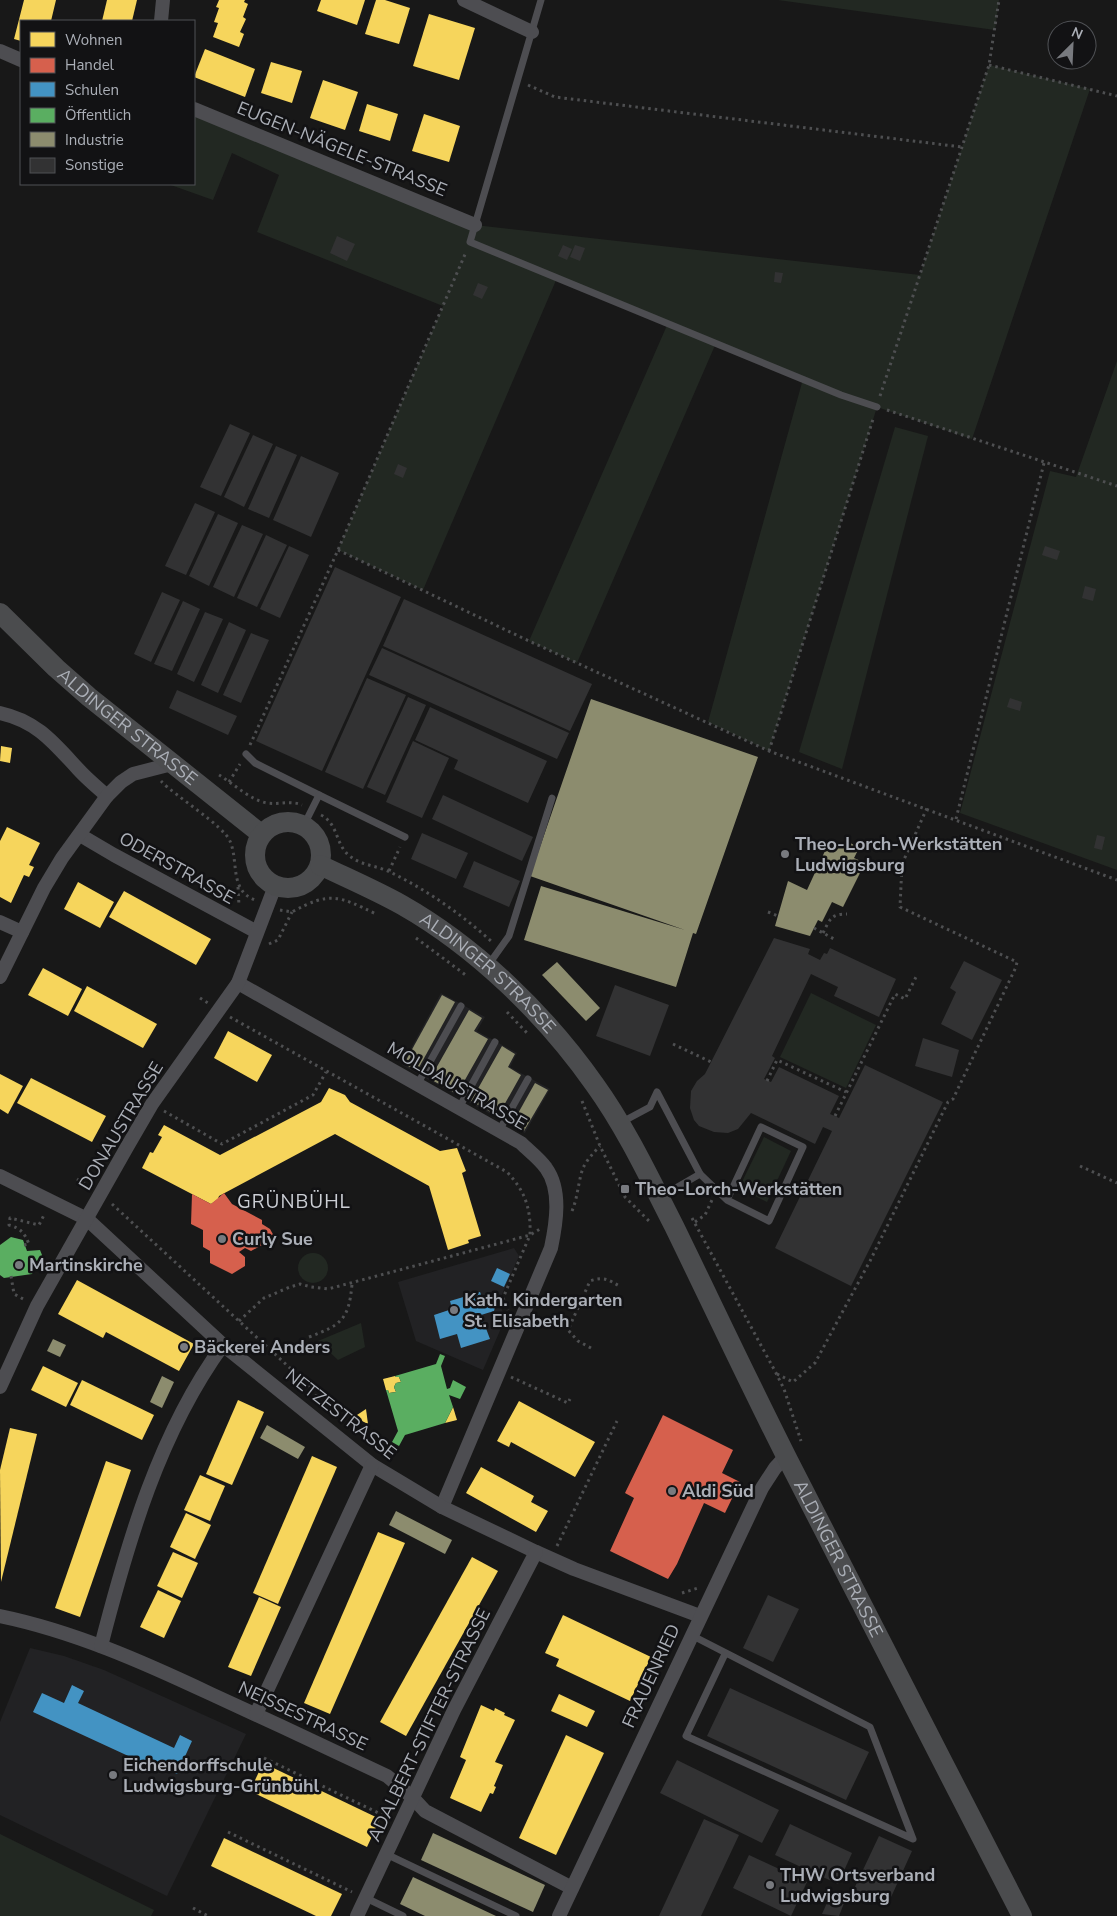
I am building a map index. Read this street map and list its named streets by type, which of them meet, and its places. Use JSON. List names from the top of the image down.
{
  "streets": {
    "main road": ["ALDINGER STRASSE"],
    "street": [
      "EUGEN-NÄGELE-STRASSE",
      "ODERSTRASSE",
      "MOLDAUSTRASSE",
      "DONAUSTRASSE",
      "NETZESTRASSE",
      "FRAUENRIED",
      "NEISSESTRASSE",
      "ADALBERT-STIFTER-STRASSE"
    ]
  },
  "crossings": [
    ["ALDINGER STRASSE", "DONAUSTRASSE"],
    ["ALDINGER STRASSE", "FRAUENRIED"],
    ["ODERSTRASSE", "DONAUSTRASSE"],
    ["MOLDAUSTRASSE", "DONAUSTRASSE"],
    ["MOLDAUSTRASSE", "NETZESTRASSE"],
    ["DONAUSTRASSE", "NETZESTRASSE"],
    ["NETZESTRASSE", "FRAUENRIED"],
    ["NETZESTRASSE", "ADALBERT-STIFTER-STRASSE"],
    ["FRAUENRIED", "NEISSESTRASSE"],
    ["NEISSESTRASSE", "ADALBERT-STIFTER-STRASSE"]
  ],
  "districts": ["GRÜNBÜHL"],
  "places": {
    "other": [
      "Theo-Lorch-Werkstätten Ludwigsburg",
      "Curly Sue",
      "Martinskirche",
      "Kath. Kindergarten St. Elisabeth",
      "Bäckerei Anders",
      "Aldi Süd",
      "Eichendorffschule Ludwigsburg-Grünbühl",
      "THW Ortsverband Ludwigsburg"
    ],
    "transit": ["Theo-Lorch-Werkstätten"]
  },
  "legend": [
    "Wohnen",
    "Handel",
    "Schulen",
    "Öffentlich",
    "Industrie",
    "Sonstige"
  ],
  "north": "top right"
}
